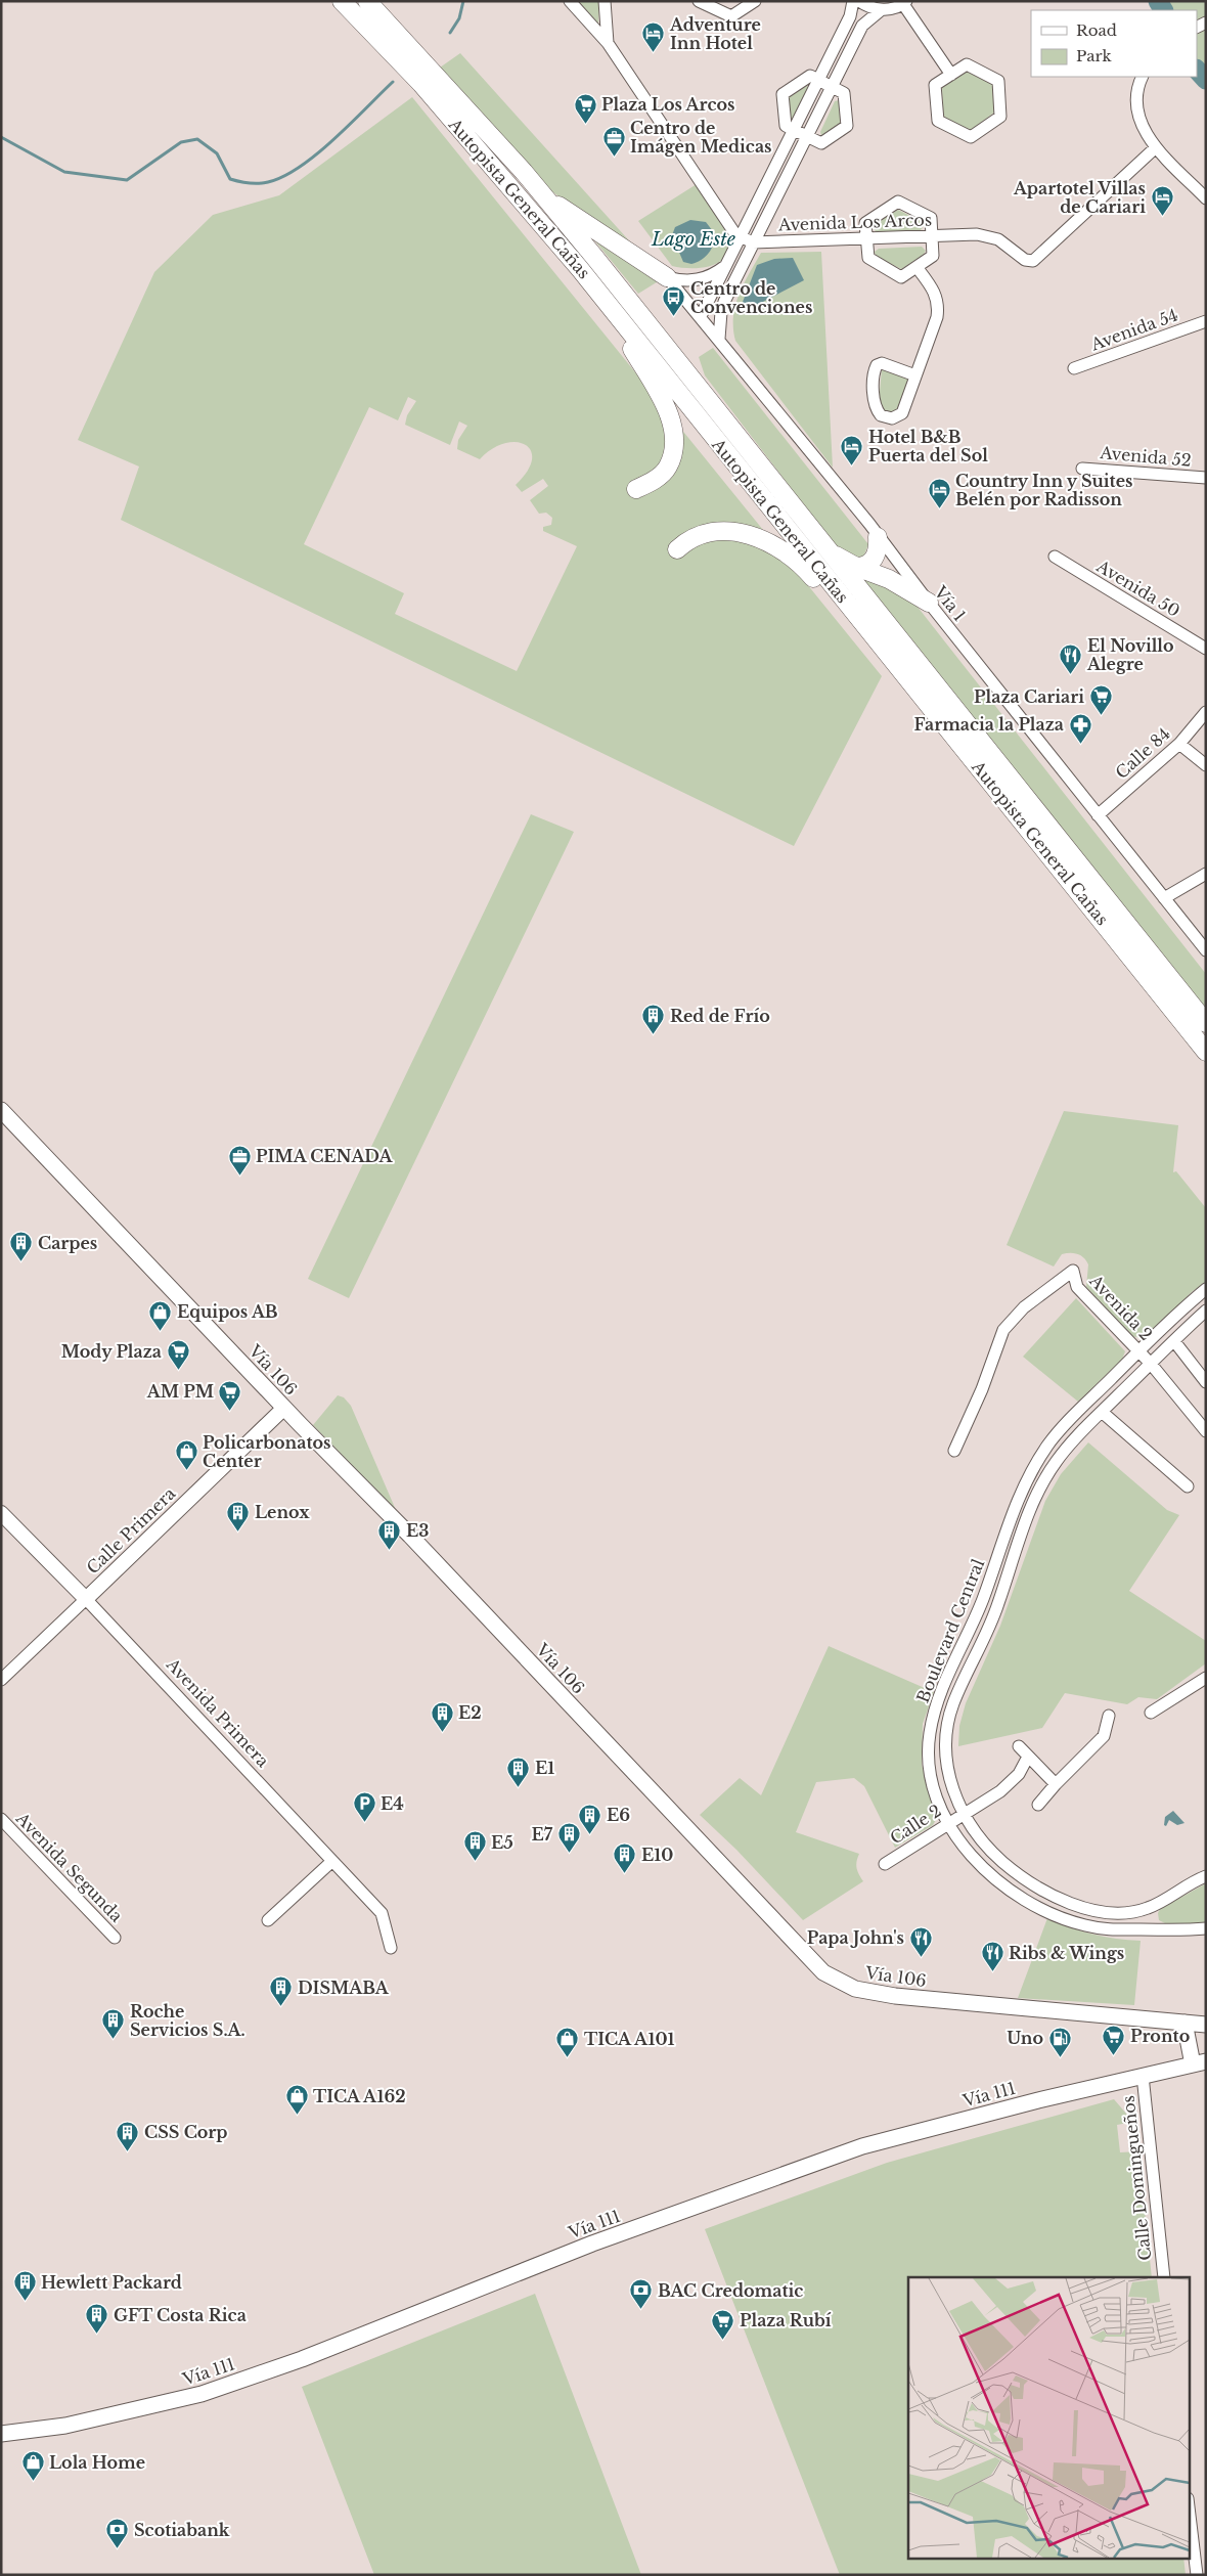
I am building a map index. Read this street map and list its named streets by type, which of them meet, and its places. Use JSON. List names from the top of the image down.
{
  "streets": {
    "highway": ["Autopista General Cañas"],
    "main road": ["Vía 106", "Vía 111"],
    "street": [
      "Avenida Los Arcos",
      "Avenida 54",
      "Avenida 52",
      "Avenida 50",
      "Vía 1",
      "Calle 84",
      "Avenida 2",
      "Calle Primera",
      "Boulevard Central",
      "Avenida Primera",
      "Calle 2",
      "Avenida Segunda",
      "Calle Domingueños"
    ]
  },
  "crossings": [
    ["Vía 1", "Calle 84"],
    ["Avenida 2", "Boulevard Central"],
    ["Vía 106", "Calle Primera"],
    ["Calle Primera", "Avenida Primera"],
    ["Boulevard Central", "Calle 2"],
    ["Vía 111", "Calle Domingueños"]
  ],
  "water": ["Lago Este"],
  "places": {
    "hotel": [
      "Adventure Inn Hotel",
      "Apartotel Villas de Cariari",
      "Hotel B&B Puerta del Sol",
      "Country Inn y Suites Belén por Radisson"
    ],
    "supermarket": [
      "Plaza Los Arcos",
      "Plaza Cariari",
      "Mody Plaza",
      "AM PM",
      "Pronto",
      "Plaza Rubí"
    ],
    "office": ["Centro de Imágen Medicas", "PIMA CENADA"],
    "bus stop": ["Centro de Convenciones"],
    "restaurant": ["El Novillo Alegre", "Papa John's", "Ribs & Wings"],
    "pharmacy": ["Farmacia la Plaza"],
    "building": [
      "Red de Frío",
      "Carpes",
      "Lenox",
      "E3",
      "E2",
      "E1",
      "E6",
      "E7",
      "E5",
      "E10",
      "DISMABA",
      "Roche Servicios S.A.",
      "CSS Corp",
      "Hewlett Packard",
      "GFT Costa Rica"
    ],
    "shop": [
      "Equipos AB",
      "Policarbonatos Center",
      "TICA A101",
      "TICA A162",
      "Lola Home"
    ],
    "parking": ["E4"],
    "fuel station": ["Uno"],
    "bank": ["BAC Credomatic", "Scotiabank"]
  },
  "legend": ["Road", "Park"]
}
